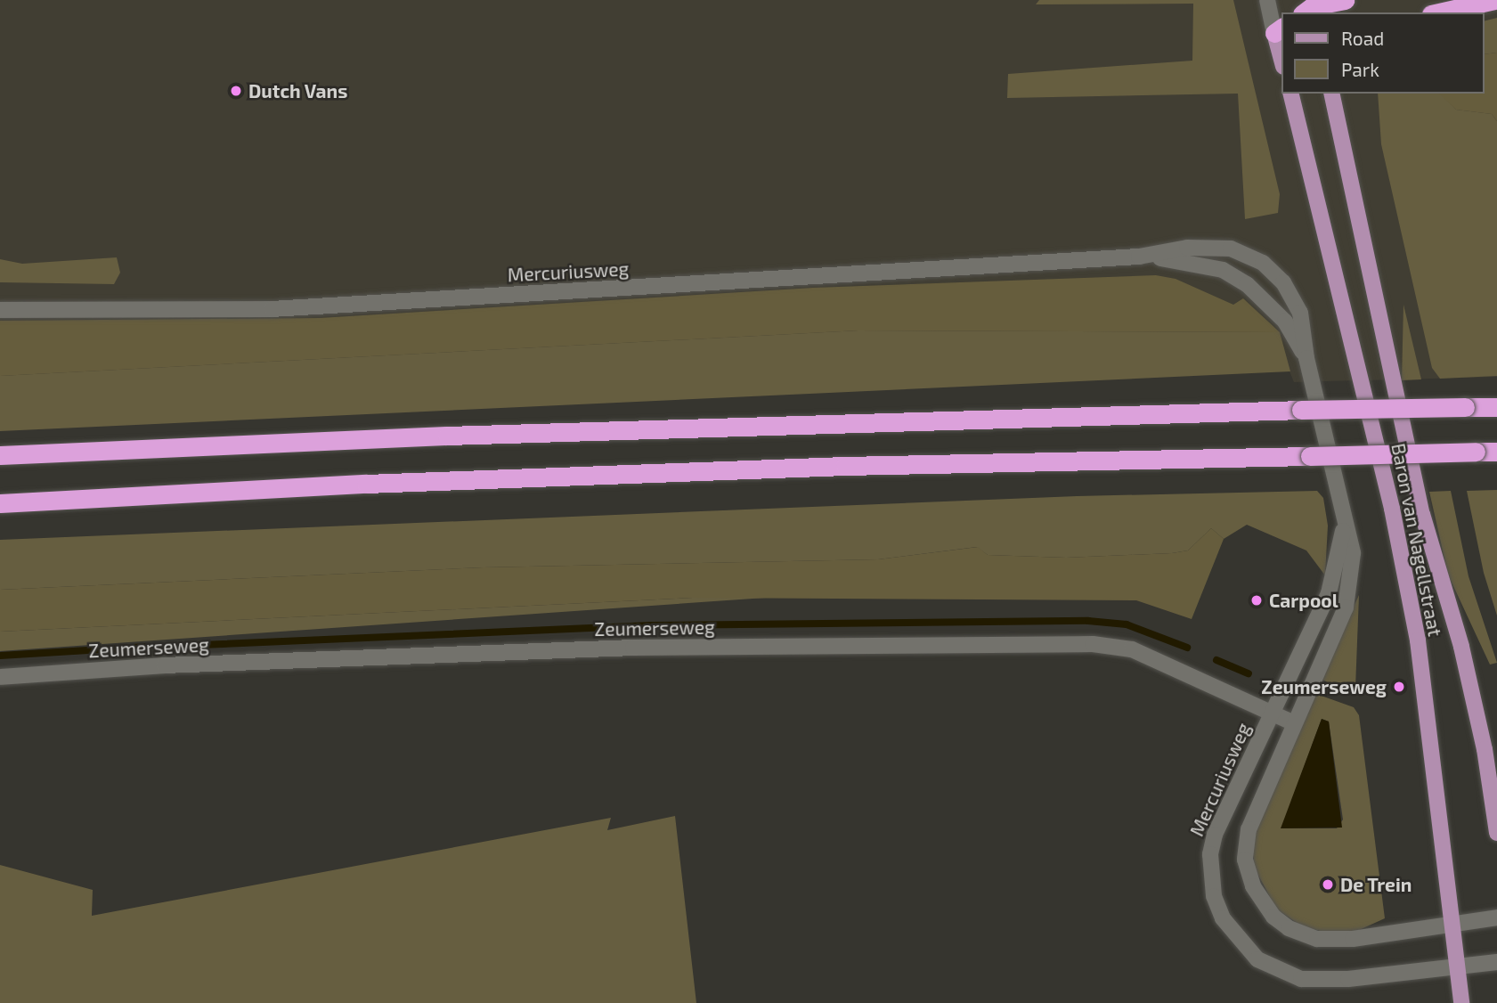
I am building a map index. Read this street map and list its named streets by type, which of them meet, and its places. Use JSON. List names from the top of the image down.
{
  "streets": {
    "main road": ["Baron van Nagellstraat"],
    "street": ["Mercuriusweg", "Zeumerseweg"]
  },
  "crossings": [
    ["Mercuriusweg", "Baron van Nagellstraat"],
    ["Mercuriusweg", "Zeumerseweg"]
  ],
  "places": [
    "Dutch Vans",
    "Carpool",
    "Zeumerseweg",
    "De Trein"
  ],
  "legend": ["Road", "Park"]
}
